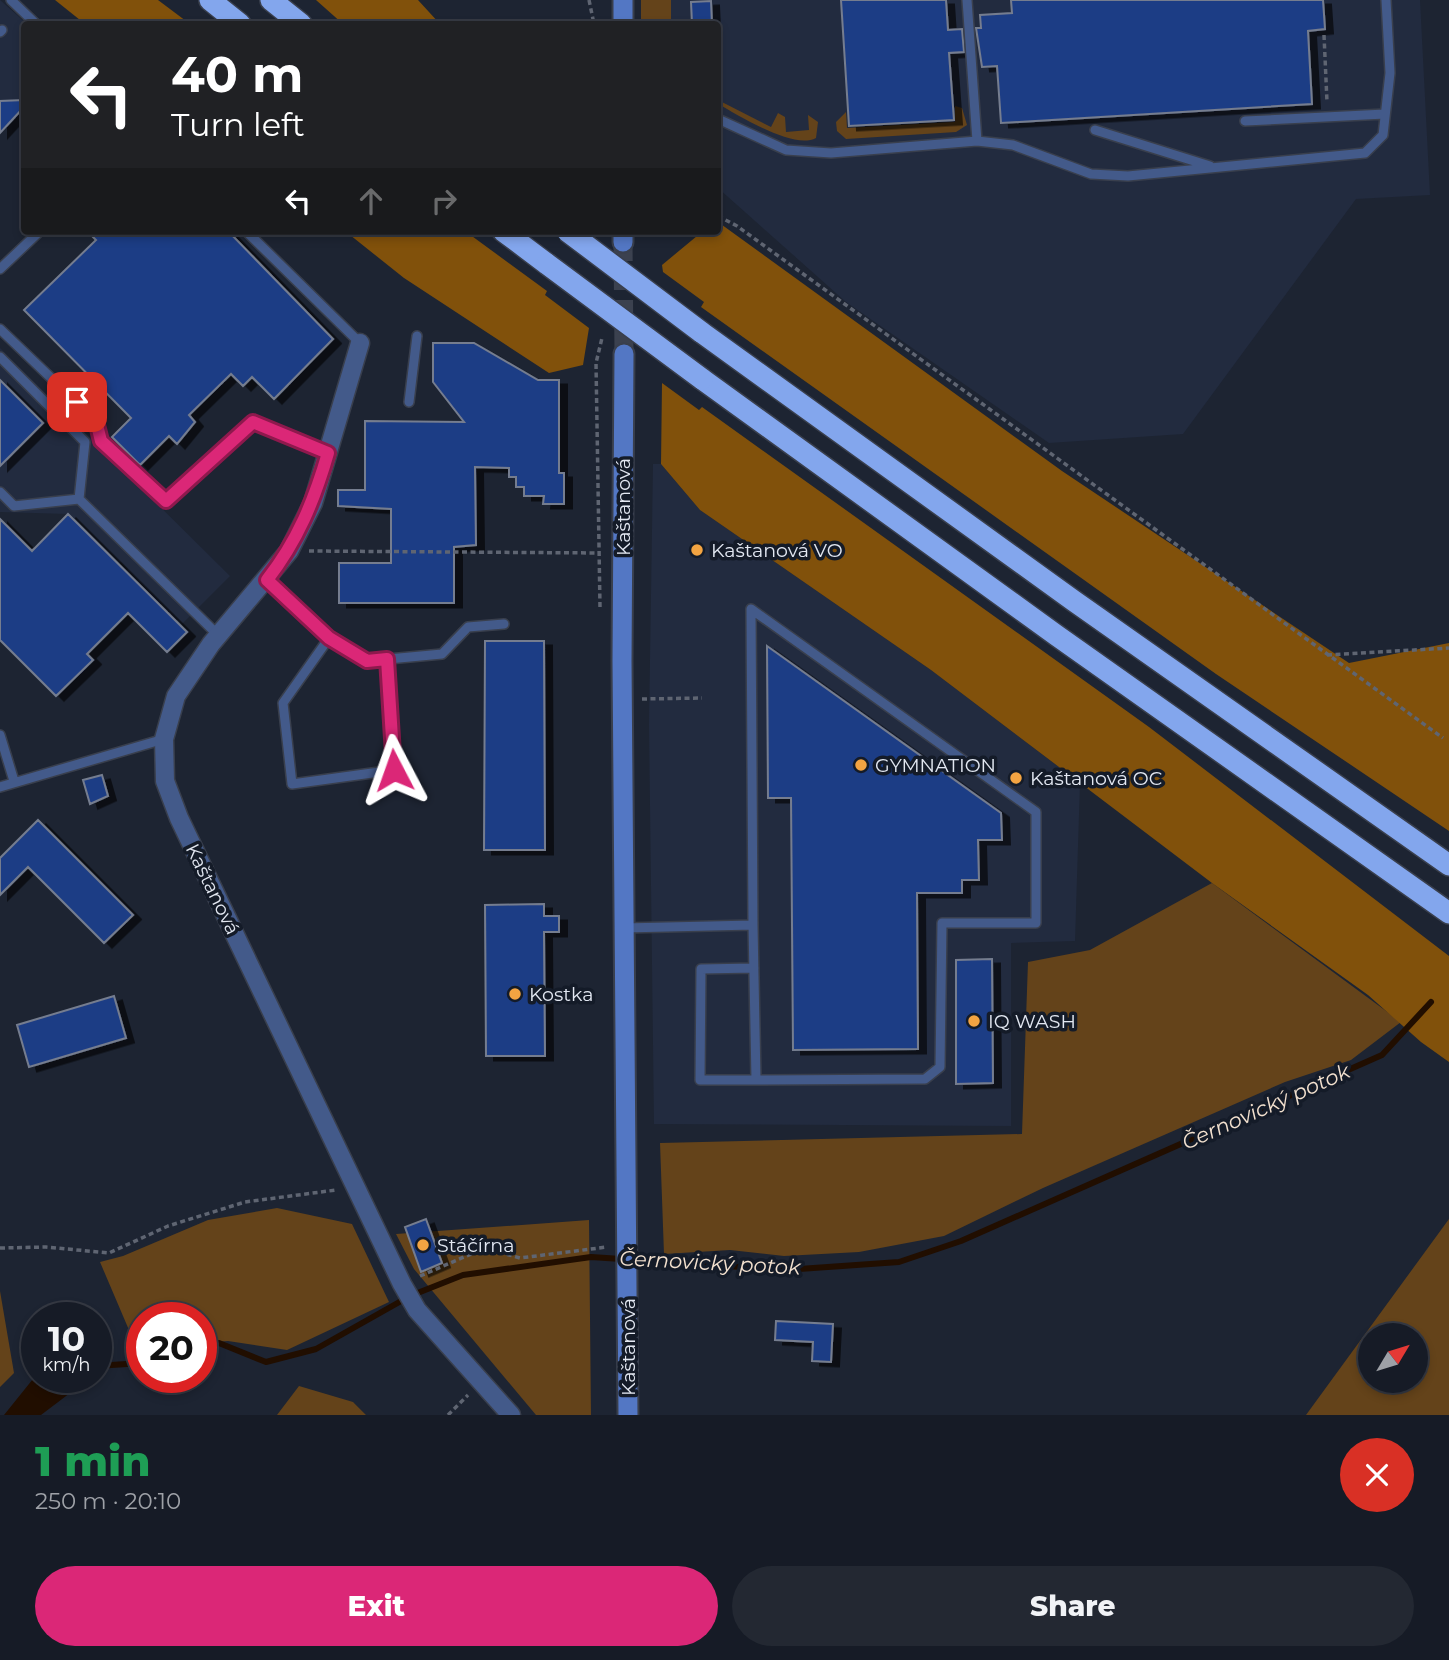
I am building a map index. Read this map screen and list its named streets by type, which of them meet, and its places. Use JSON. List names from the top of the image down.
{
  "streets": {
    "main road": ["Kaštanová"]
  },
  "water": ["Černovický potok"],
  "places": [
    "Kaštanová VO",
    "GYMNATION",
    "Kaštanová OC",
    "Kostka",
    "IQ WASH",
    "Stáčírna"
  ],
  "north": "top right",
  "page": {
    "turn": ["40 m", "Turn left"],
    "speed": "10 km/h",
    "limit": "20",
    "heading": ["1 min", "250 m · 20:10"],
    "buttons": ["Exit", "Share"]
  }
}
